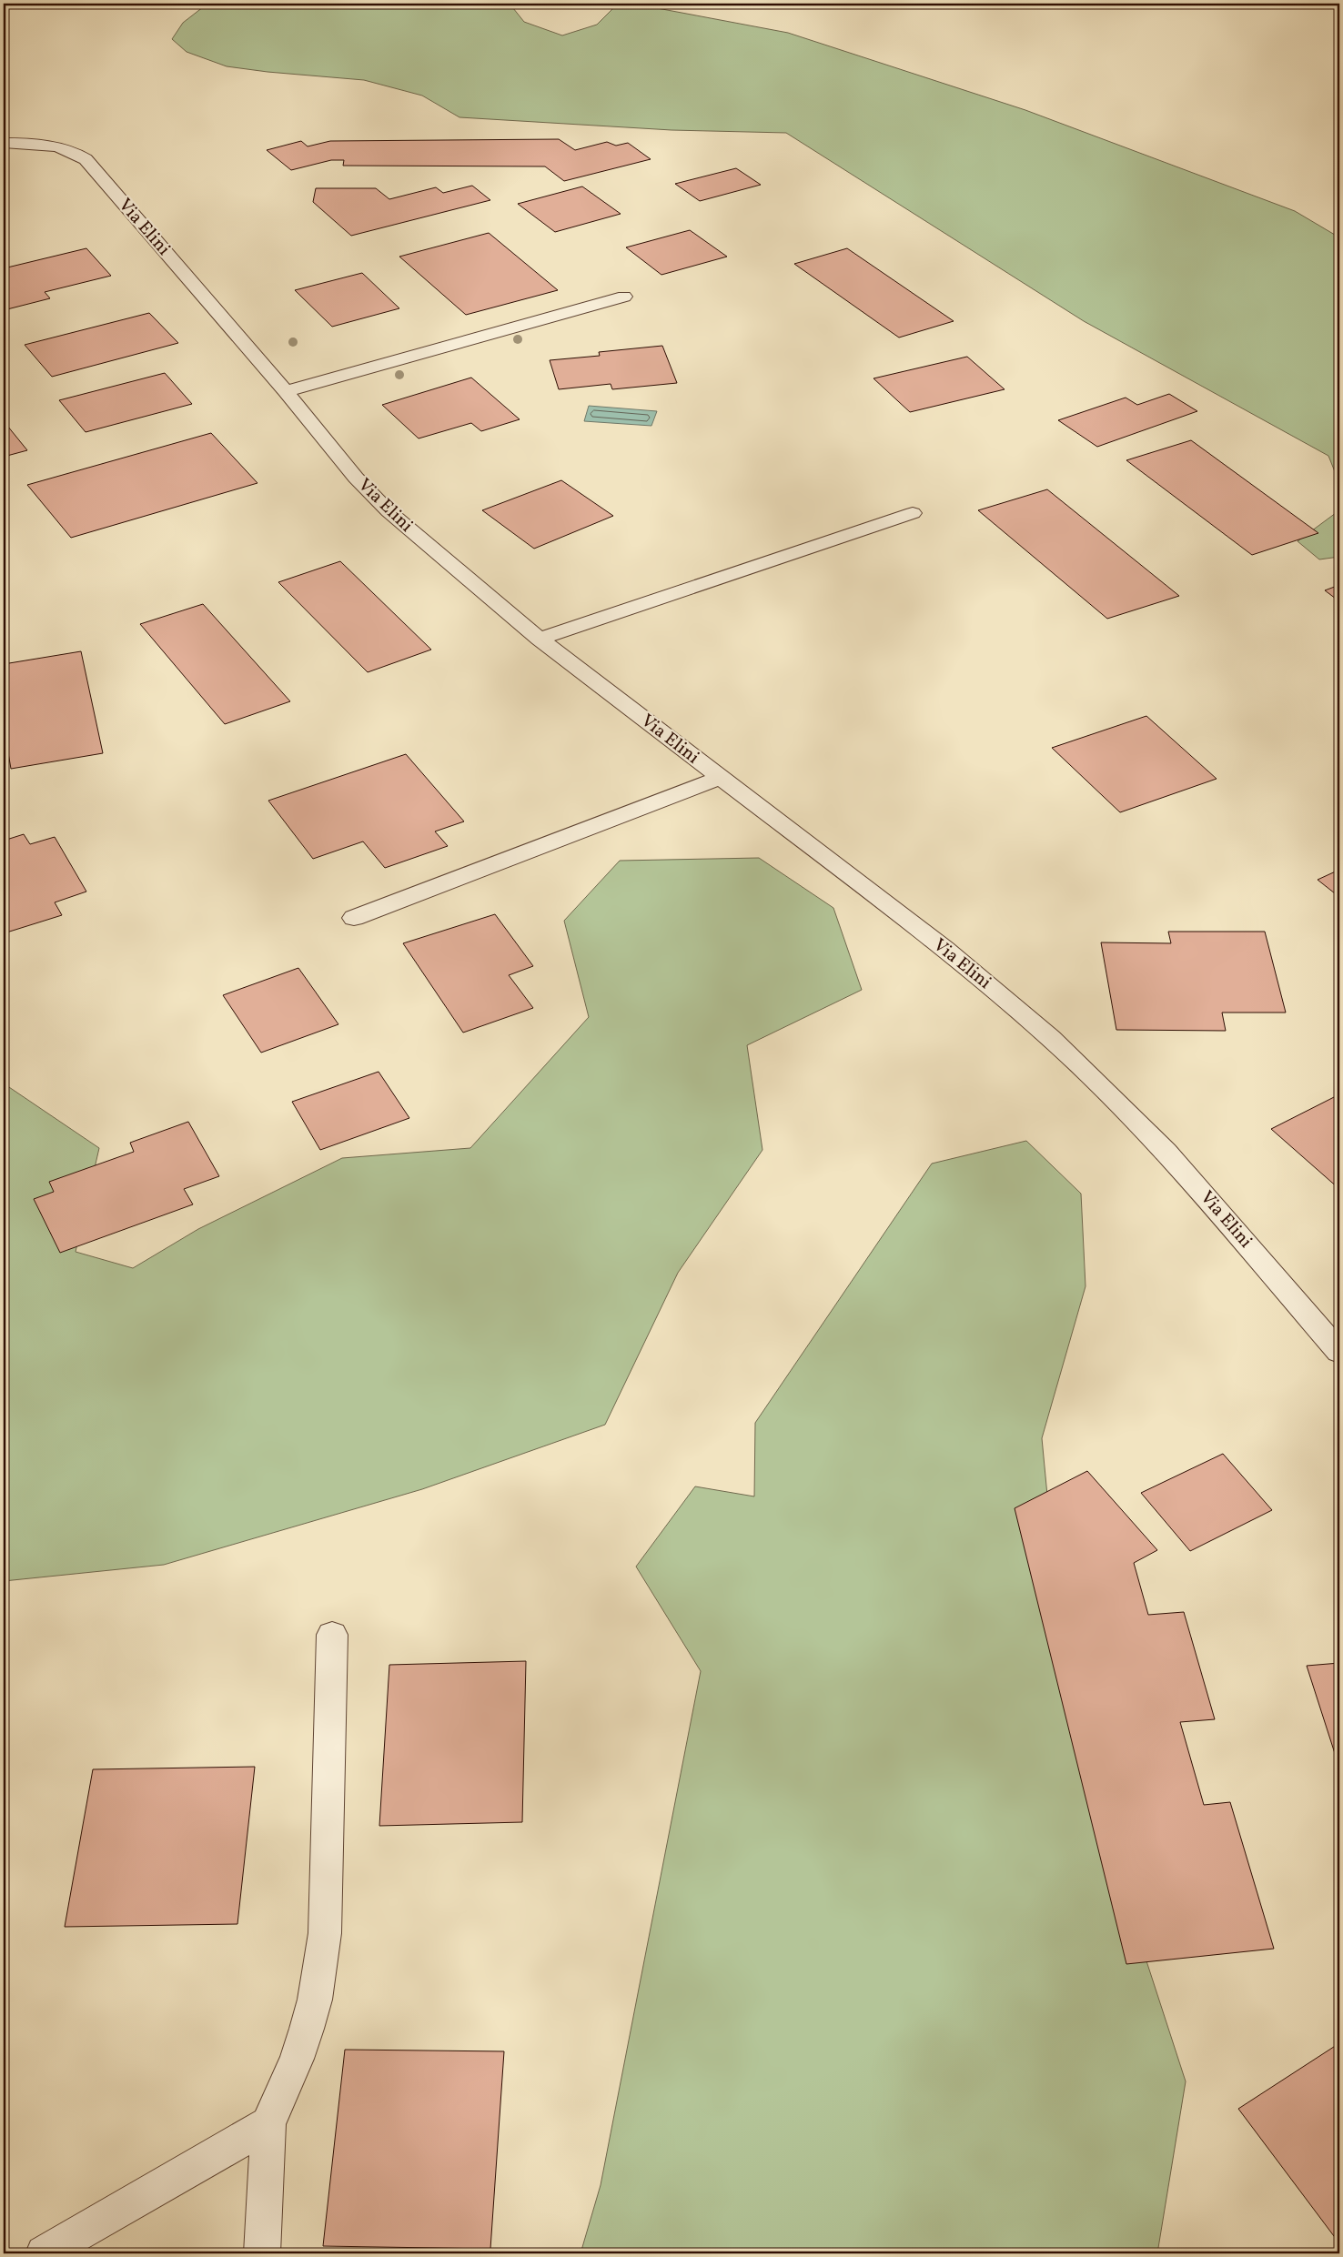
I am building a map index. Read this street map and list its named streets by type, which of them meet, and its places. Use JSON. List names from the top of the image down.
{
  "streets": {
    "street": ["Via Elini"]
  }
}
